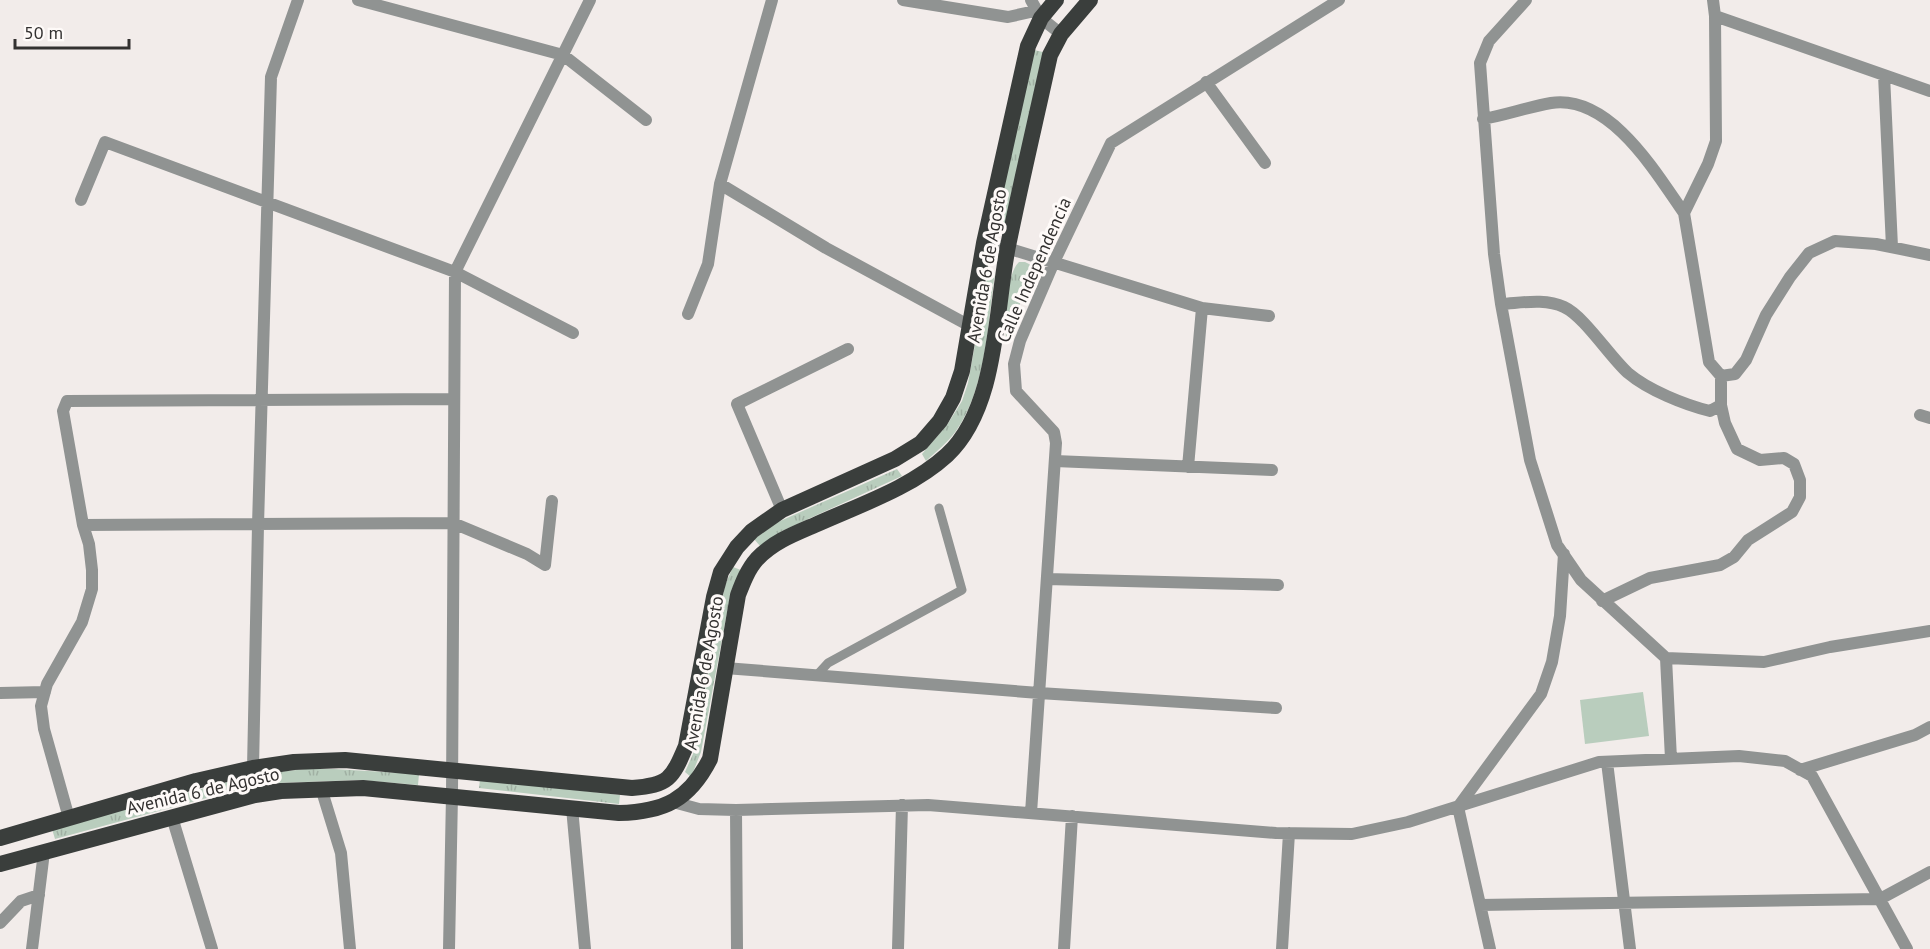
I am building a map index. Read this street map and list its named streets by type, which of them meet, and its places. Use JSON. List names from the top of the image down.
{
  "streets": {
    "highway": ["Avenida 6 de Agosto"],
    "street": ["Calle Independencia"]
  },
  "scale_bar": "50 m"
}
